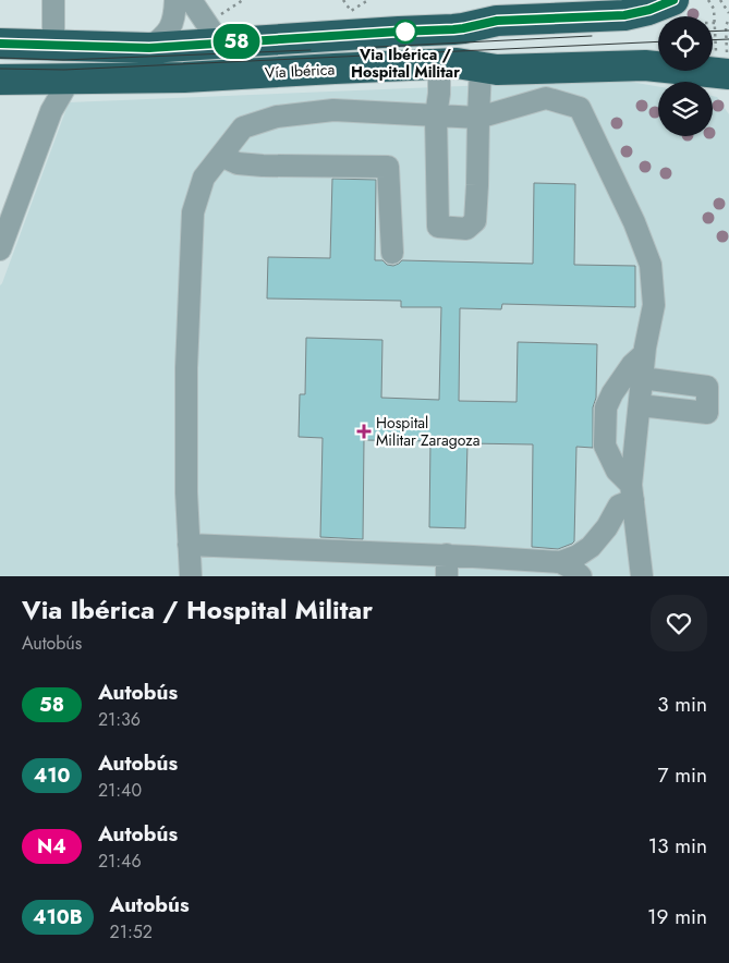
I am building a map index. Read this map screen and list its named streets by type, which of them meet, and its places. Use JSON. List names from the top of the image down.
{
  "streets": {
    "highway": ["Vía Ibérica"]
  },
  "places": {
    "other": ["Via Ibérica / Hospital Militar"],
    "health": ["Hospital Militar Zaragoza"]
  },
  "lines": ["bus line 58"],
  "page": {
    "on_map": "58",
    "heading": ["Via Ibérica / Hospital Militar", "Autobús"],
    "list": [
      {
        "mark": "58",
        "name": "Autobús",
        "note": "21:36",
        "value": "3 min"
      },
      {
        "mark": "410",
        "name": "Autobús",
        "note": "21:40",
        "value": "7 min"
      },
      {
        "mark": "N4",
        "name": "Autobús",
        "note": "21:46",
        "value": "13 min"
      },
      {
        "mark": "410B",
        "name": "Autobús",
        "note": "21:52",
        "value": "19 min"
      }
    ]
  }
}
